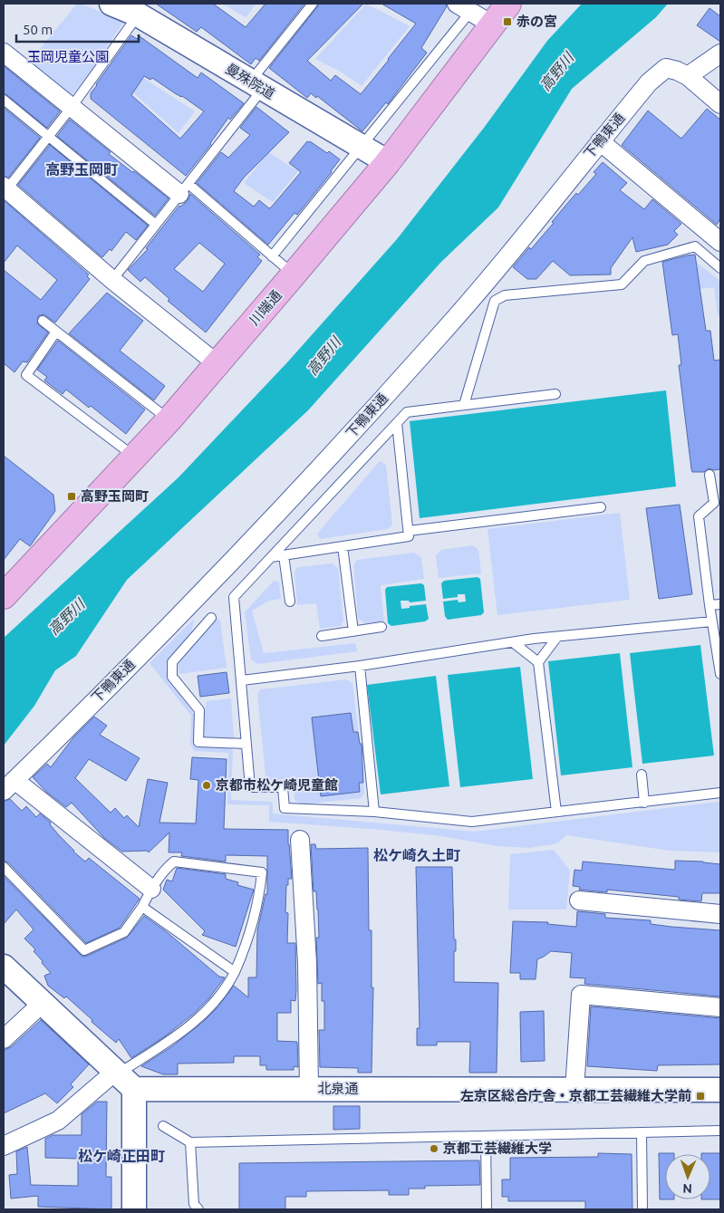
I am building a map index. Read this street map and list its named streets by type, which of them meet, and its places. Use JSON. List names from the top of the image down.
{
  "streets": {
    "highway": ["川端通"],
    "street": ["曼殊院道", "下鴨東通", "北泉通"]
  },
  "crossings": [
    ["曼殊院道", "川端通"]
  ],
  "districts": ["高野玉岡町", "松ケ崎久土町", "松ケ崎正田町"],
  "water": ["高野川"],
  "parks": ["玉岡児童公園"],
  "places": {
    "transit": ["赤の宮", "高野玉岡町", "左京区総合庁舎・京都工芸繊維大学前"],
    "other": ["京都市松ケ崎児童館", "京都工芸繊維大学"]
  },
  "scale_bar": "50 m",
  "north": "bottom"
}
